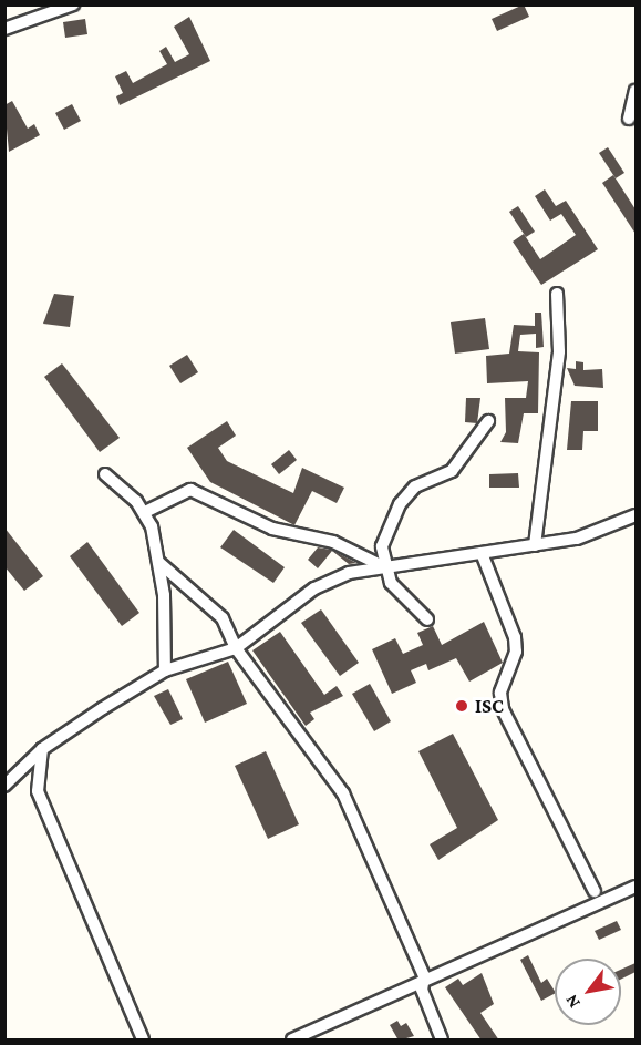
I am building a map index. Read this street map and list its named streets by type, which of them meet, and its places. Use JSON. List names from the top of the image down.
{
  "places": ["ISC"],
  "north": "bottom left"
}
